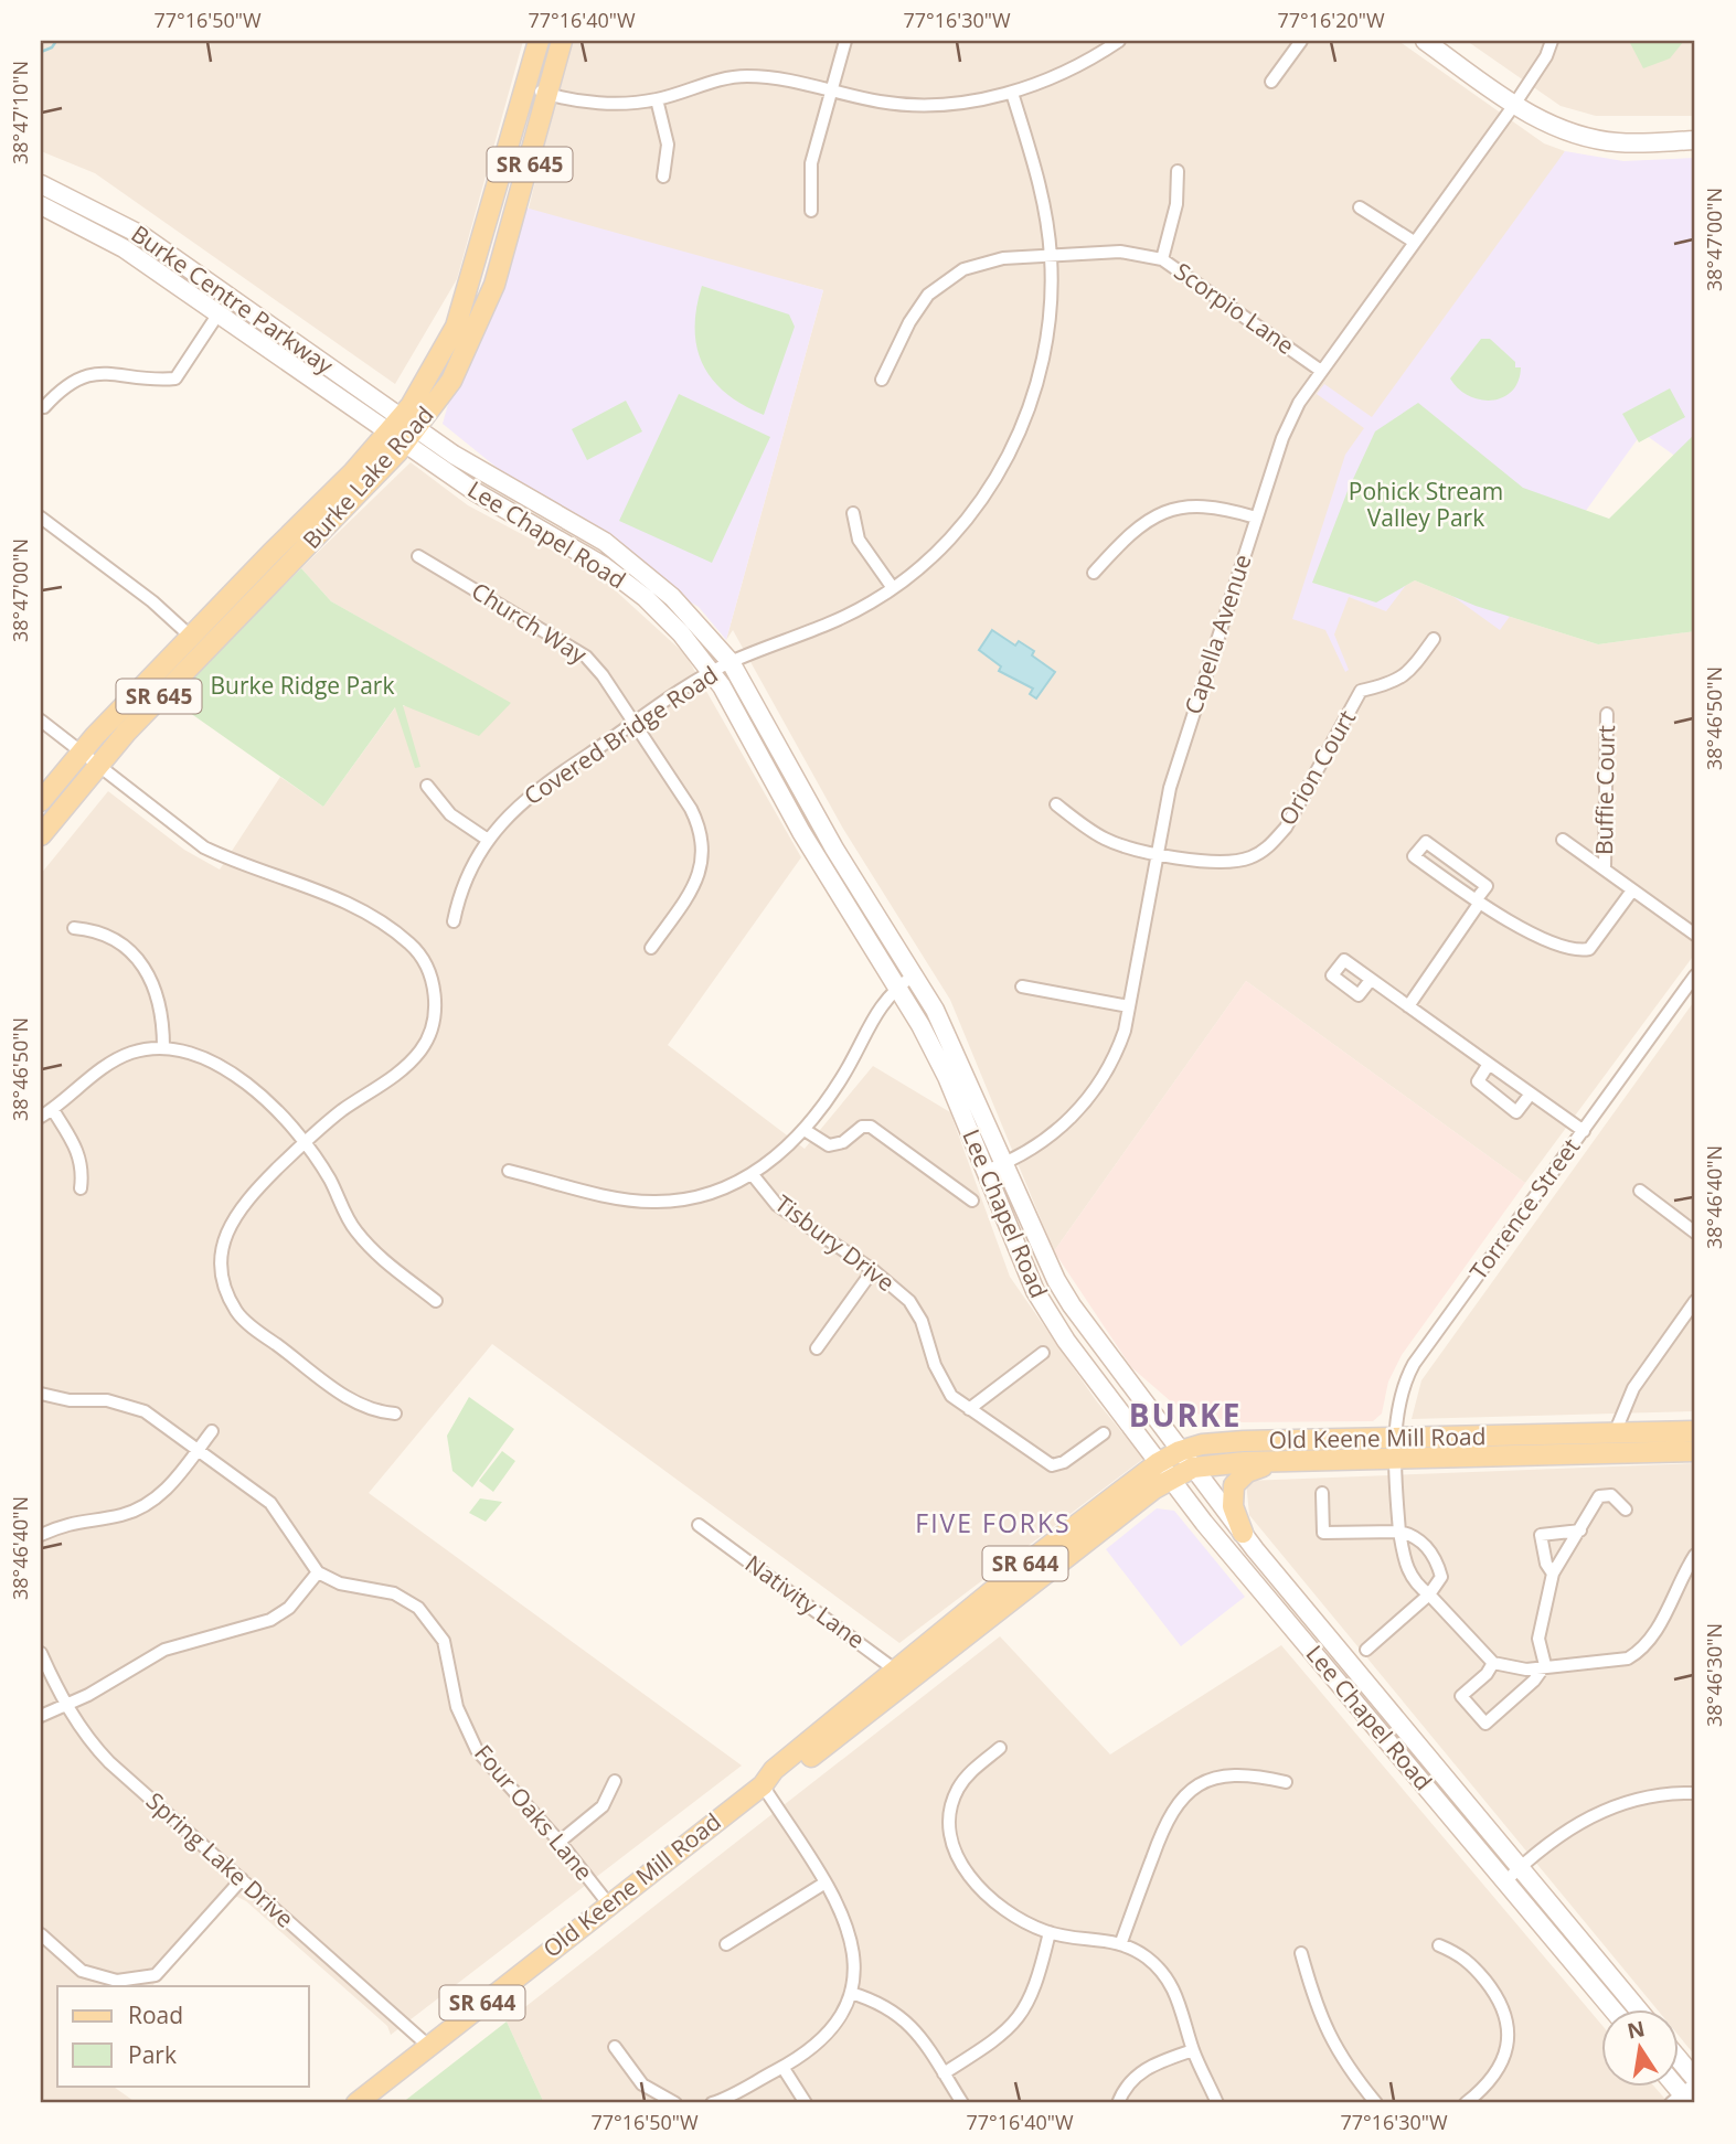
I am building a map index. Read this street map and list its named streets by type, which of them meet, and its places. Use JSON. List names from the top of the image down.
{
  "streets": {
    "main road": [
      "SR 645",
      "Burke Centre Parkway",
      "Burke Lake Road",
      "Lee Chapel Road",
      "Old Keene Mill Road",
      "SR 644"
    ],
    "street": [
      "Scorpio Lane",
      "Church Way",
      "Capella Avenue",
      "Covered Bridge Road",
      "Orion Court",
      "Buffie Court",
      "Torrence Street",
      "Tisbury Drive",
      "Nativity Lane",
      "Four Oaks Lane",
      "Spring Lake Drive"
    ]
  },
  "crossings": [
    ["Burke Centre Parkway", "Burke Lake Road"],
    ["Burke Centre Parkway", "Lee Chapel Road"],
    ["Scorpio Lane", "Capella Avenue"],
    ["Scorpio Lane", "Covered Bridge Road"],
    ["Burke Lake Road", "Lee Chapel Road"],
    ["Lee Chapel Road", "Capella Avenue"],
    ["Lee Chapel Road", "Covered Bridge Road"],
    ["Lee Chapel Road", "Old Keene Mill Road"],
    ["Church Way", "Covered Bridge Road"],
    ["Capella Avenue", "Orion Court"],
    ["Torrence Street", "Old Keene Mill Road"],
    ["Old Keene Mill Road", "Nativity Lane"],
    ["Old Keene Mill Road", "Four Oaks Lane"],
    ["Old Keene Mill Road", "Spring Lake Drive"]
  ],
  "districts": ["BURKE", "FIVE FORKS"],
  "parks": ["Pohick Stream Valley Park", "Burke Ridge Park"],
  "legend": ["Road", "Park"],
  "north": "top",
  "coordinates": [
    "77°16'50\"W",
    "77°16'40\"W",
    "77°16'30\"W",
    "77°16'20\"W",
    "38°47'10\"N",
    "38°47'00\"N",
    "38°46'50\"N",
    "38°46'40\"N",
    "38°46'30\"N"
  ]
}
